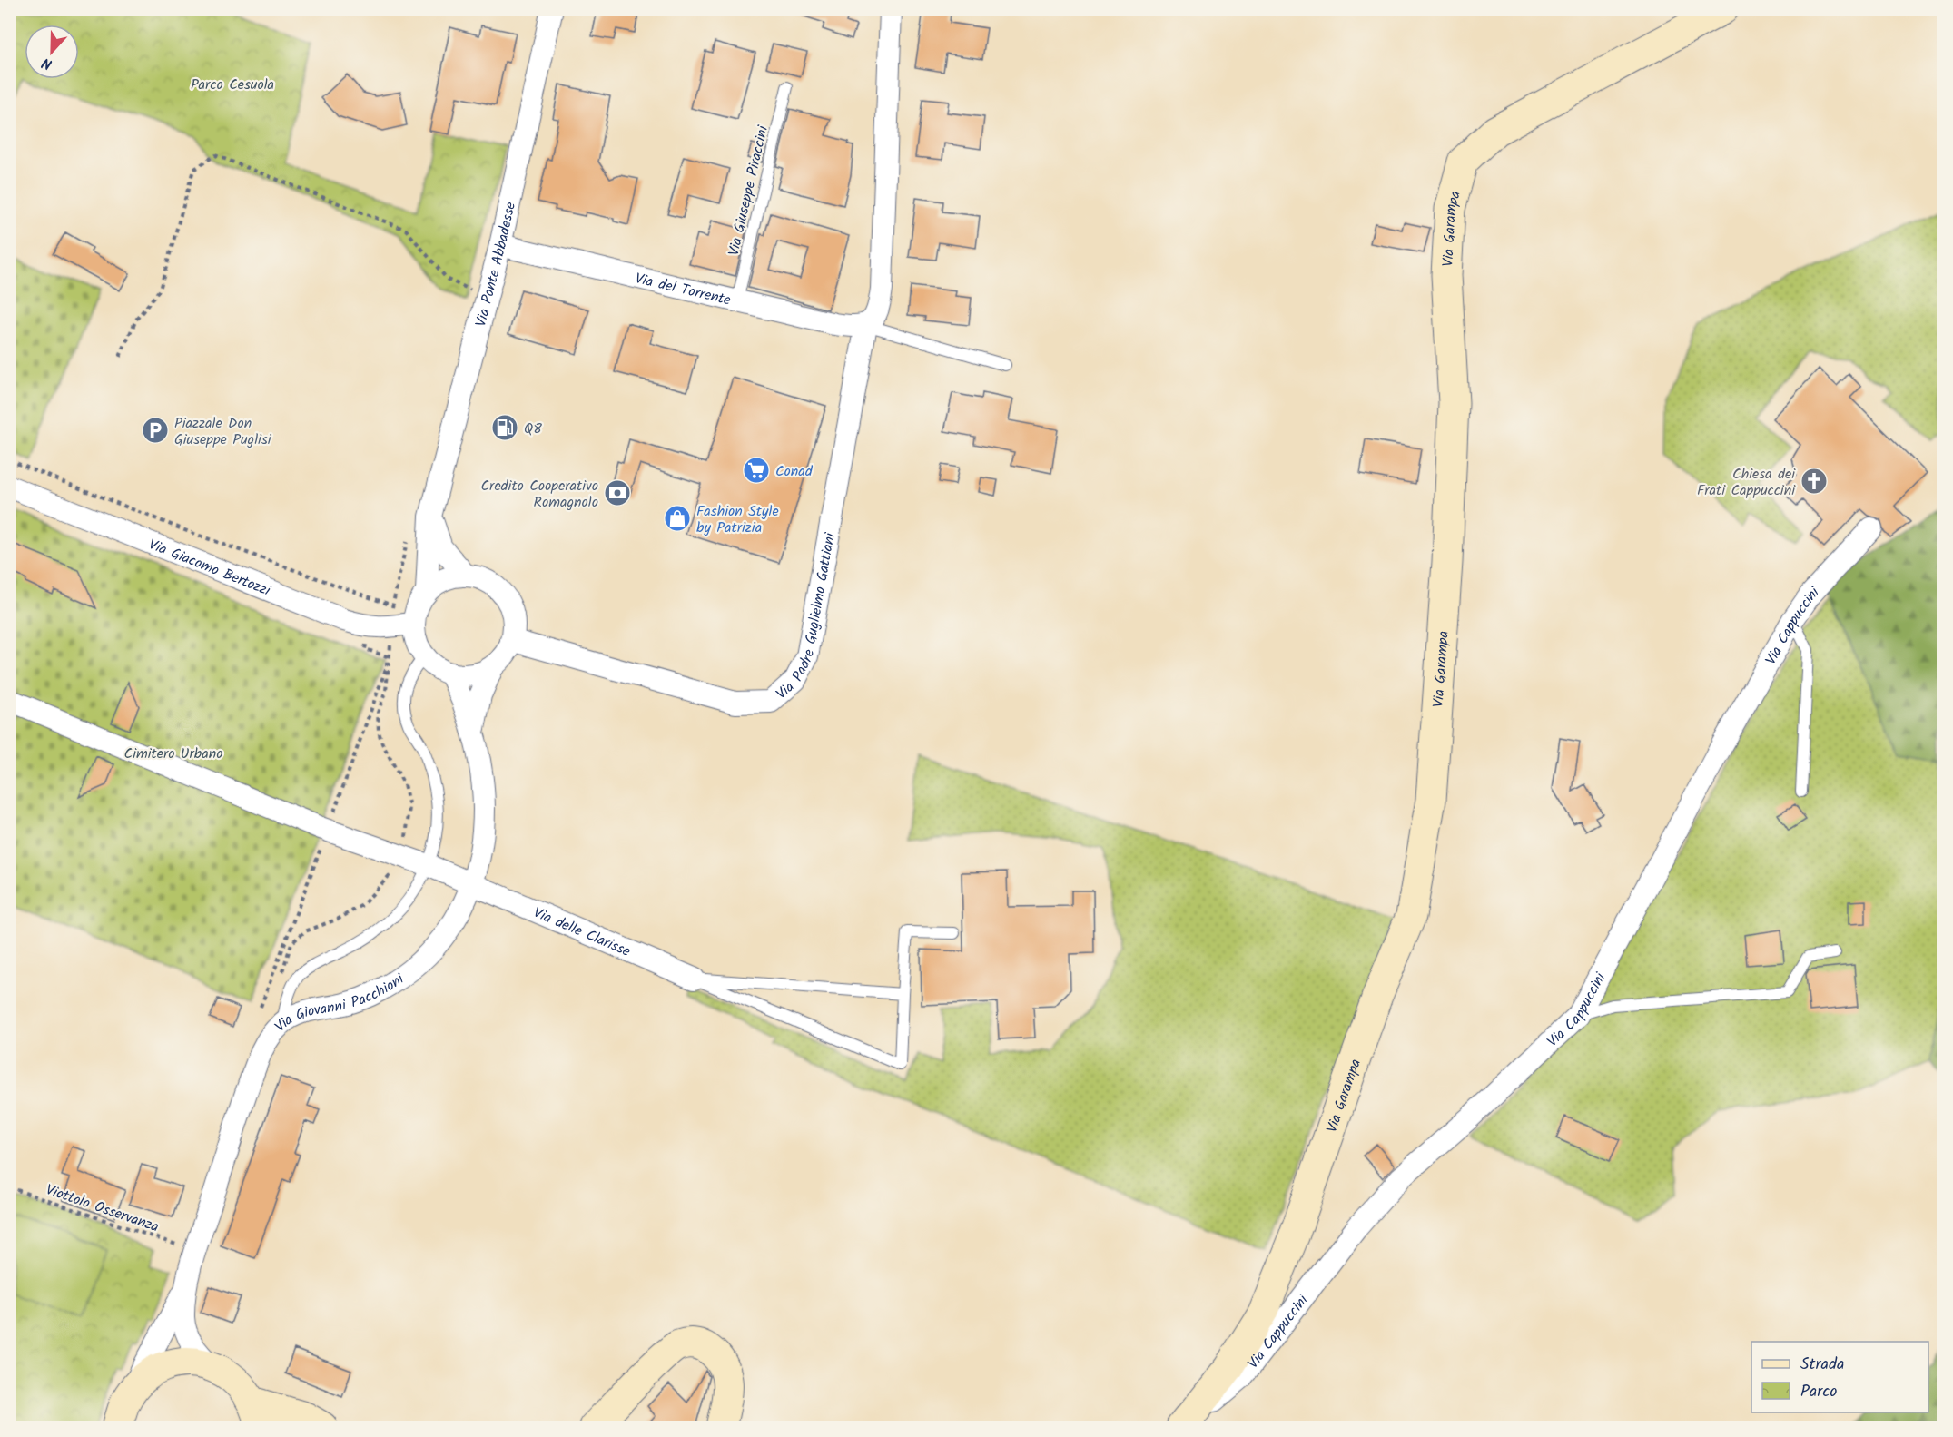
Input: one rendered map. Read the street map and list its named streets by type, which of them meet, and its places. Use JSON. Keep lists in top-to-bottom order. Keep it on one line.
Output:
{"streets":{"street":["Via Garampa","Via Ponte Abbadesse","Via del Torrente","Via Giacomo Bertozzi","Via Padre Guglielmo Gattiani","Via Cappuccini","Via delle Clarisse","Via Giovanni Pacchioni"],"lane":["Via Giuseppe Piraccini"],"path":["Viottolo Osservanza"]},"crossings":[["Via Giuseppe Piraccini","Via del Torrente"],["Via Garampa","Via Cappuccini"],["Via Ponte Abbadesse","Via del Torrente"],["Via Ponte Abbadesse","Via Giacomo Bertozzi"],["Via Ponte Abbadesse","Via Padre Guglielmo Gattiani"],["Via del Torrente","Via Padre Guglielmo Gattiani"],["Via Giacomo Bertozzi","Via Padre Guglielmo Gattiani"],["Via delle Clarisse","Via Giovanni Pacchioni"]],"parks":["Parco Cesuola","Cimitero Urbano"],"places":{"fuel station":["Q8"],"parking":["Piazzale Don Giuseppe Puglisi"],"supermarket":["Conad"],"church":["Chiesa dei Frati Cappuccini"],"bank":["Credito Cooperativo Romagnolo"],"shop":["Fashion Style by Patrizia"]},"legend":["Strada","Parco"],"north":"bottom"}
